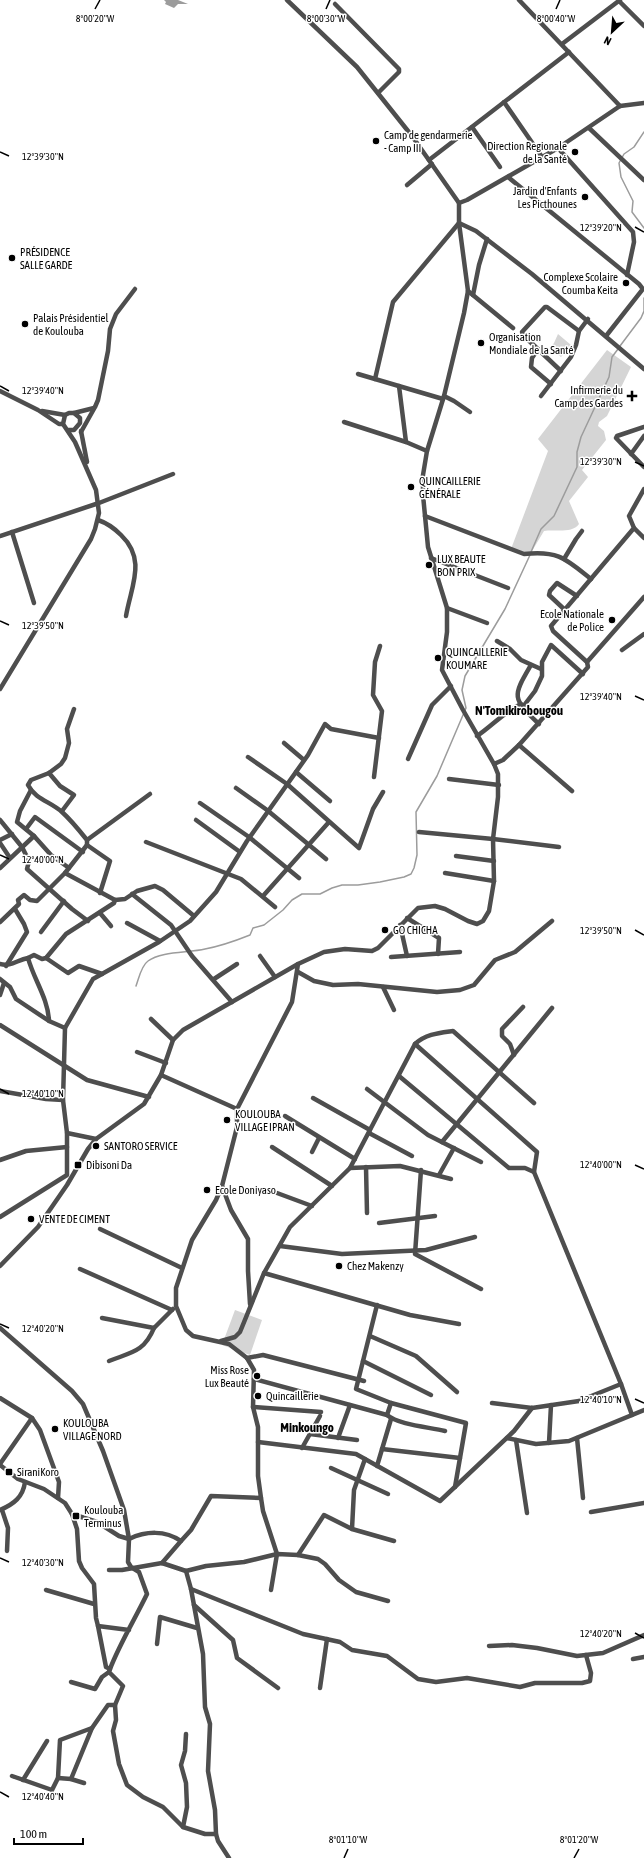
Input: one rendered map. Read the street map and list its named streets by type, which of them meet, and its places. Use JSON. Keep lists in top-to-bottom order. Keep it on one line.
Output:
{"districts":["N'Tomikirobougou","Minkoungo"],"places":{"other":["Camp de gendarmerie - Camp III","Direction Regionale de la Santé","Jardin d'Enfants Les Picthounes","PRÉSIDENCE SALLE GARDE","Complexe Scolaire Coumba Keita","Palais Présidentiel de Koulouba","Organisation Mondiale de la Santé","QUINCAILLERIE GÉNÉRALE","LUX BEAUTE BON PRIX","Ecole Nationale de Police","QUINCAILLERIE KOUMARE","GO CHICHA","KOULOUBA VILLAGE IPRAN","SANTORO SERVICE","Ecole Doniyaso","VENTE DE CIMENT","Chez Makenzy","Miss Rose Lux Beauté","Quincaillerie","KOULOUBA VILLAGE NORD"],"health":["Infirmerie du Camp des Gardes"],"transit":["Dibisoni Da","SiraniKoro","Koulouba Terminus"]},"scale_bar":"100 m","north":"bottom left","coordinates":["8°00'20\"W","8°00'30\"W","8°00'40\"W","12°39'30\"N","12°39'20\"N","12°39'40\"N","12°39'50\"N","12°40'00\"N","12°40'10\"N","12°40'20\"N","12°40'30\"N","12°40'40\"N","8°01'10\"W","8°01'20\"W"]}
